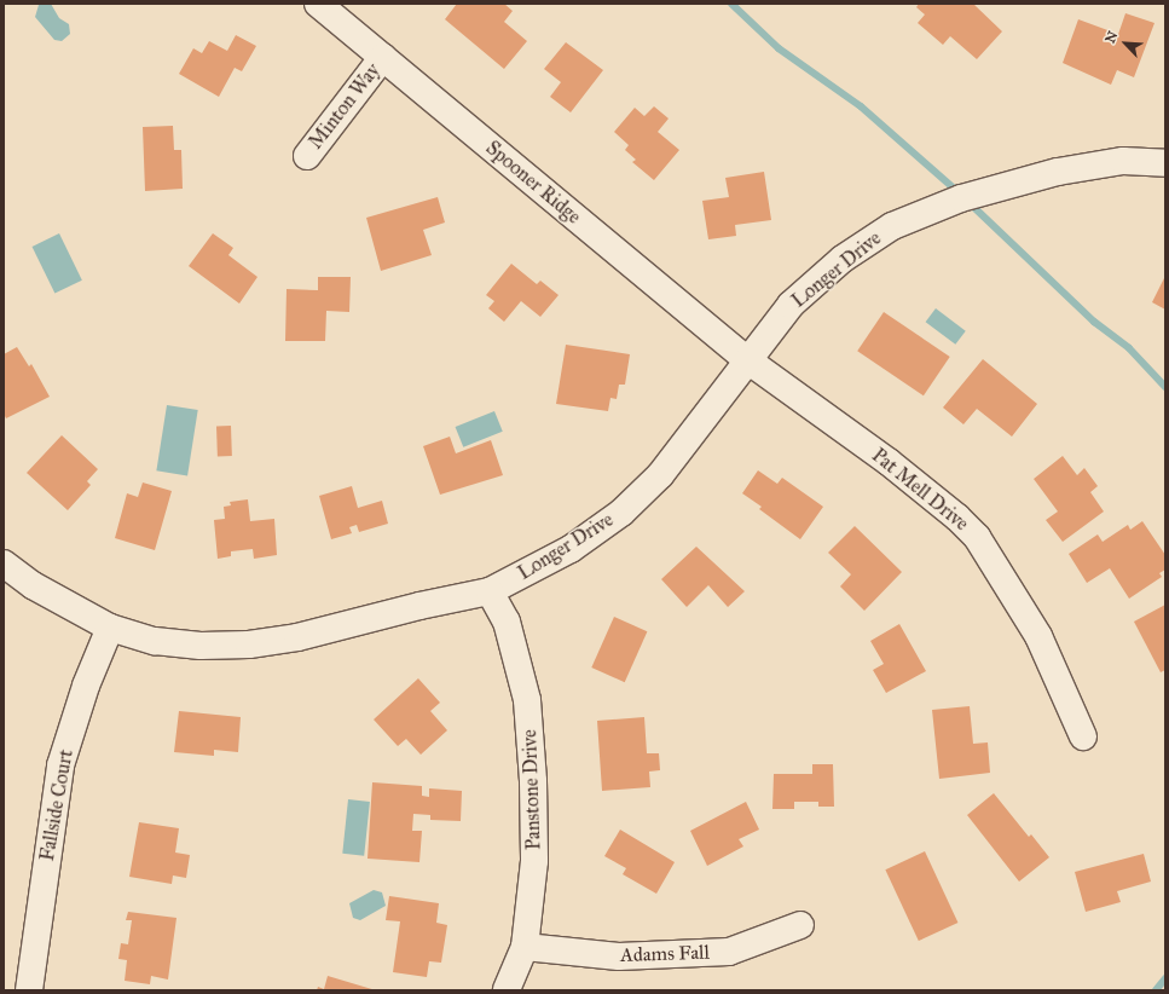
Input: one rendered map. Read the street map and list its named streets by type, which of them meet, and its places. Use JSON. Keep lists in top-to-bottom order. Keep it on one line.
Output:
{"streets":{"street":["Minton Way","Spooner Ridge","Longer Drive","Pat Mell Drive","Panstone Drive","Fallside Court","Adams Fall"]},"crossings":[["Minton Way","Spooner Ridge"],["Spooner Ridge","Longer Drive"],["Spooner Ridge","Pat Mell Drive"],["Longer Drive","Pat Mell Drive"],["Longer Drive","Panstone Drive"],["Longer Drive","Fallside Court"],["Panstone Drive","Adams Fall"]],"north":"top left"}
